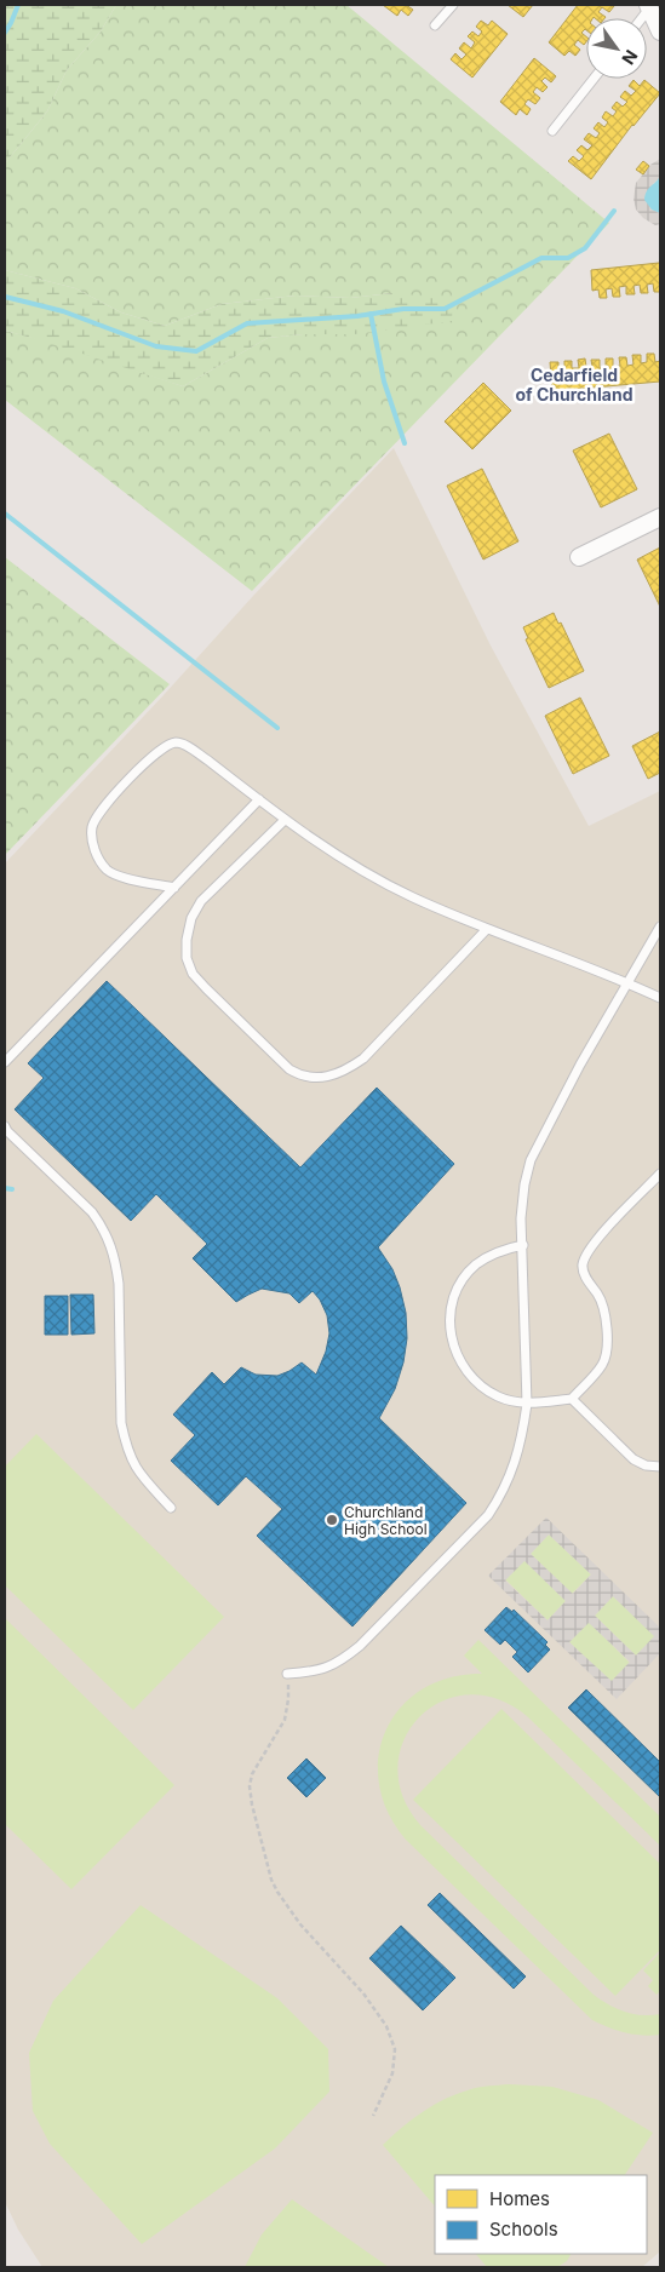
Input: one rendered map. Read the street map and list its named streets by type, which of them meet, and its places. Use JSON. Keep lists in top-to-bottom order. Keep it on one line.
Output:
{"districts":["Cedarfield of Churchland"],"places":["Churchland High School"],"legend":["Homes","Schools"],"north":"bottom right"}
